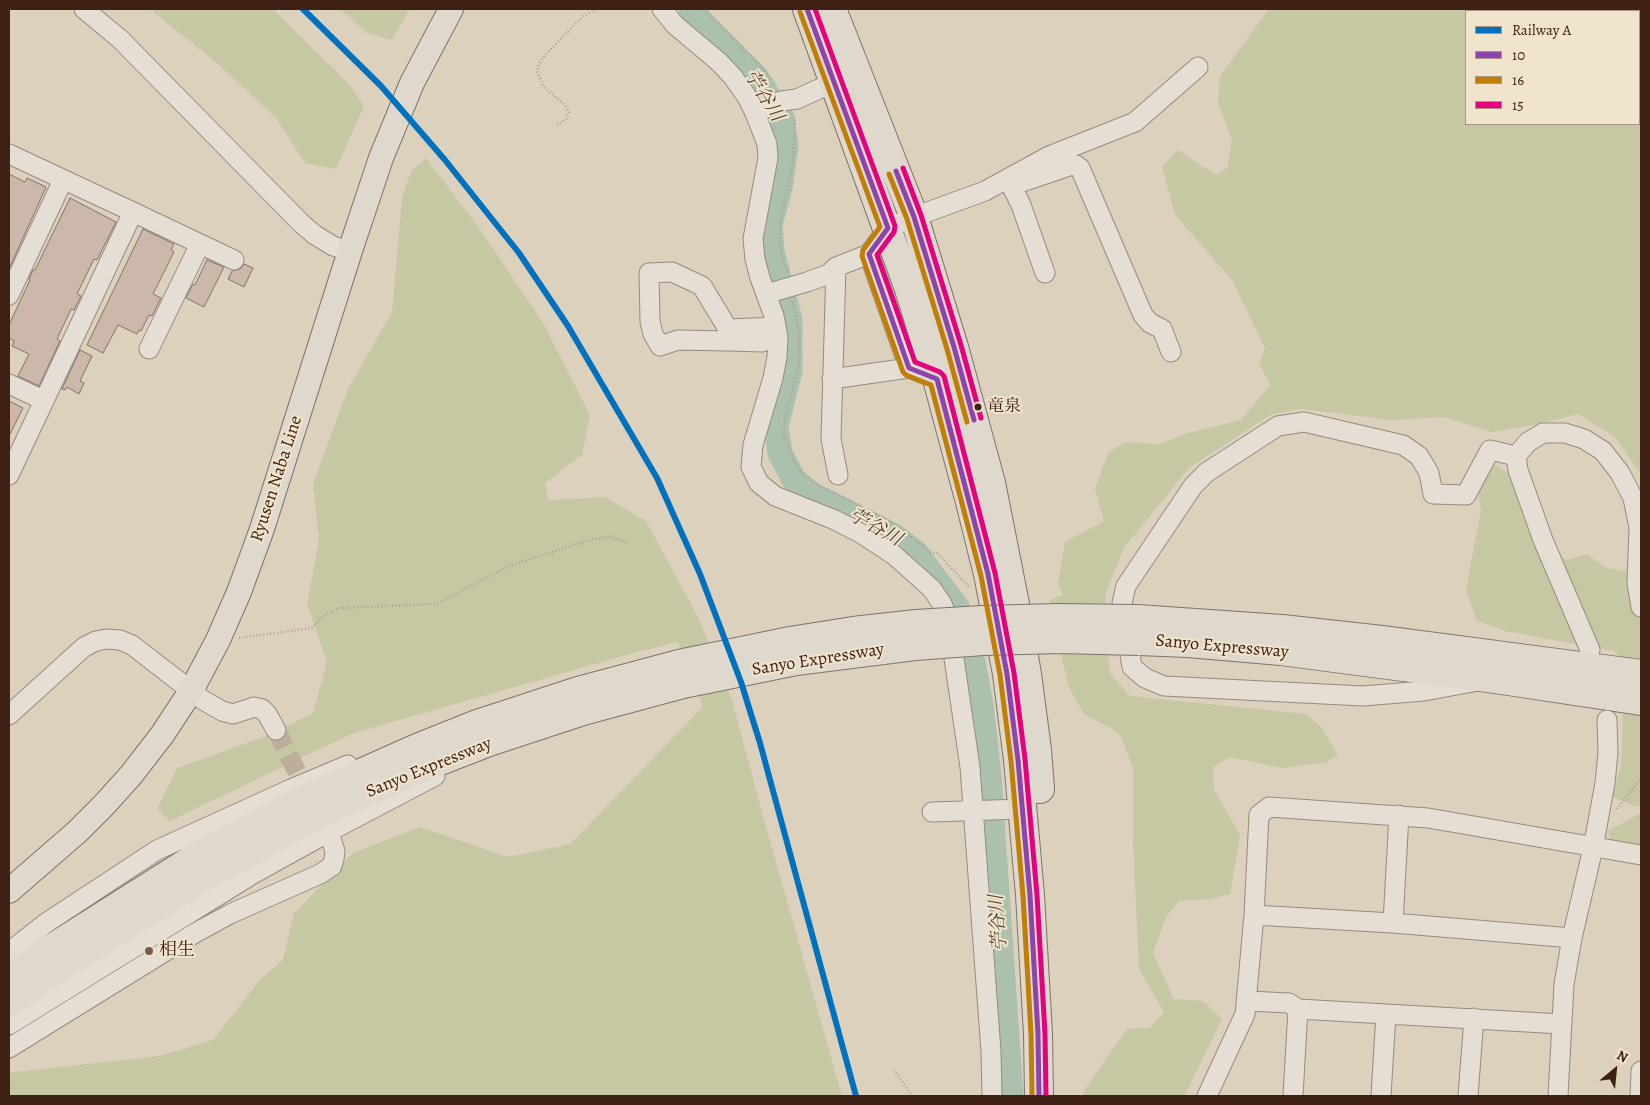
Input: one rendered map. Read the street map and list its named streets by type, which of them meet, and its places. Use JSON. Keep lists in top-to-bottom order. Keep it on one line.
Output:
{"streets":{"highway":["Sanyo Expressway"],"main road":["Ryusen Naba Line"]},"water":["苧谷川"],"places":["竜泉","相生"],"lines":["rail line A","transit line 10","transit line 15","transit line 16"],"legend":["Railway A","10","16","15"],"north":"top right"}
